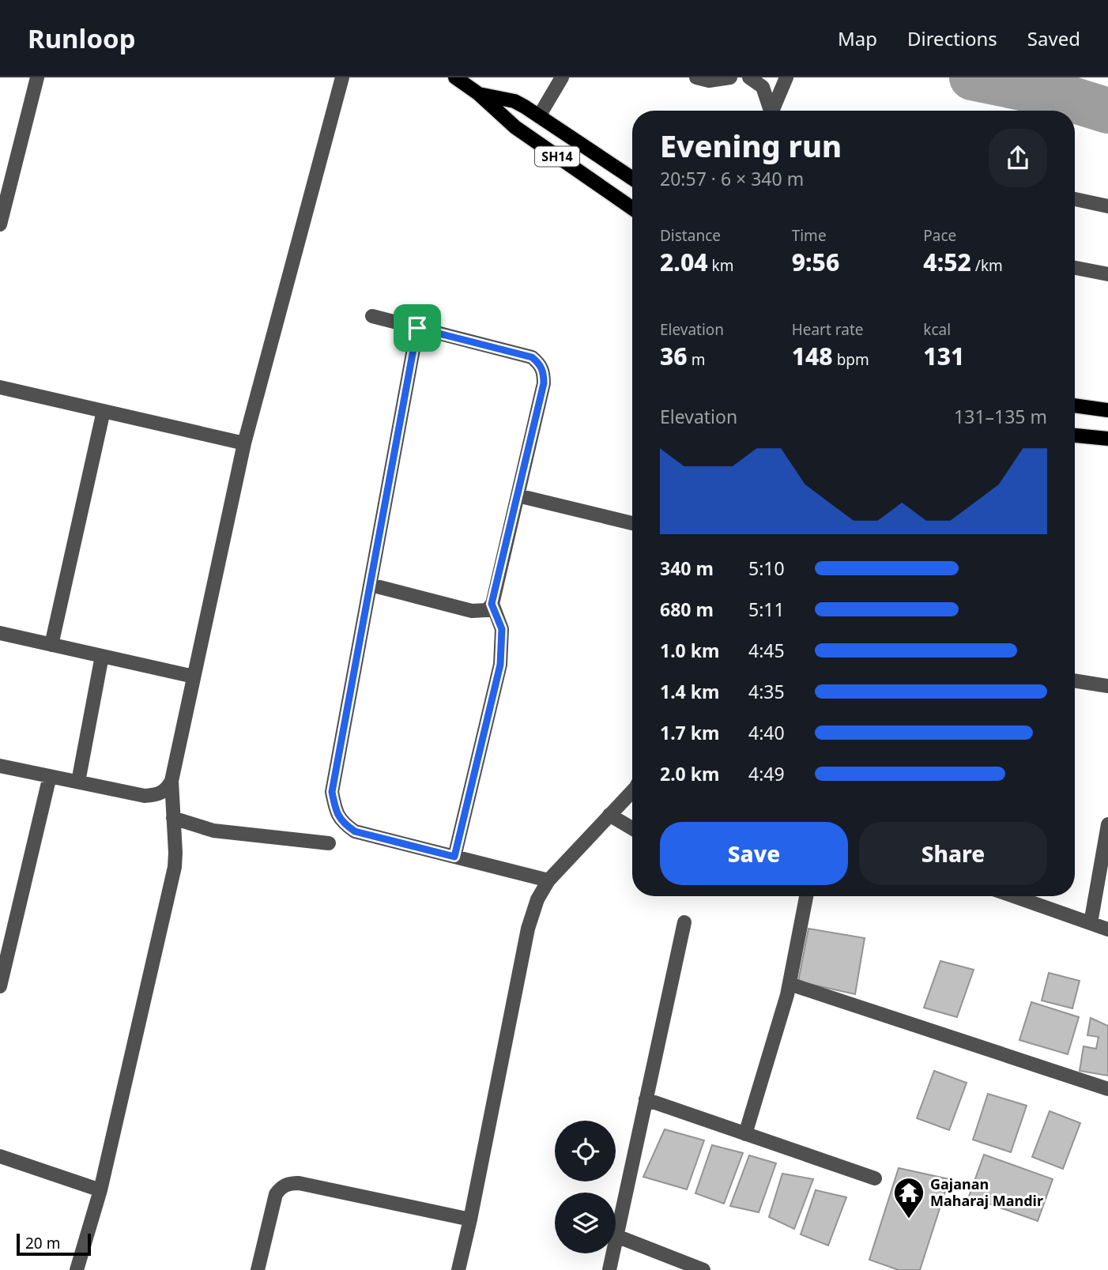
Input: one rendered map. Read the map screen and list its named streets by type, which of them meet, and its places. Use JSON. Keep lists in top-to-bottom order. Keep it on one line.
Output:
{"streets":{"main road":["SH14"]},"places":{"temple":["Gajanan Maharaj Mandir"]},"scale_bar":"20 m","page":{"header":"Runloop","nav":["Map","Directions","Saved"],"heading":["Evening run","20:57 · 6 × 340 m"],"stats":[["Distance","2.04 km"],["Time","9:56"],["Pace","4:52 /km"],["Elevation","36 m"],["Heart rate","148 bpm"],["kcal","131"]],"chart":["Elevation","131–135 m"],"list":[{"name":"340 m","note":"5:10"},{"name":"680 m","note":"5:11"},{"name":"1.0 km","note":"4:45"},{"name":"1.4 km","note":"4:35"},{"name":"1.7 km","note":"4:40"},{"name":"2.0 km","note":"4:49"}],"buttons":["Save","Share"],"scale":"20 m"}}
